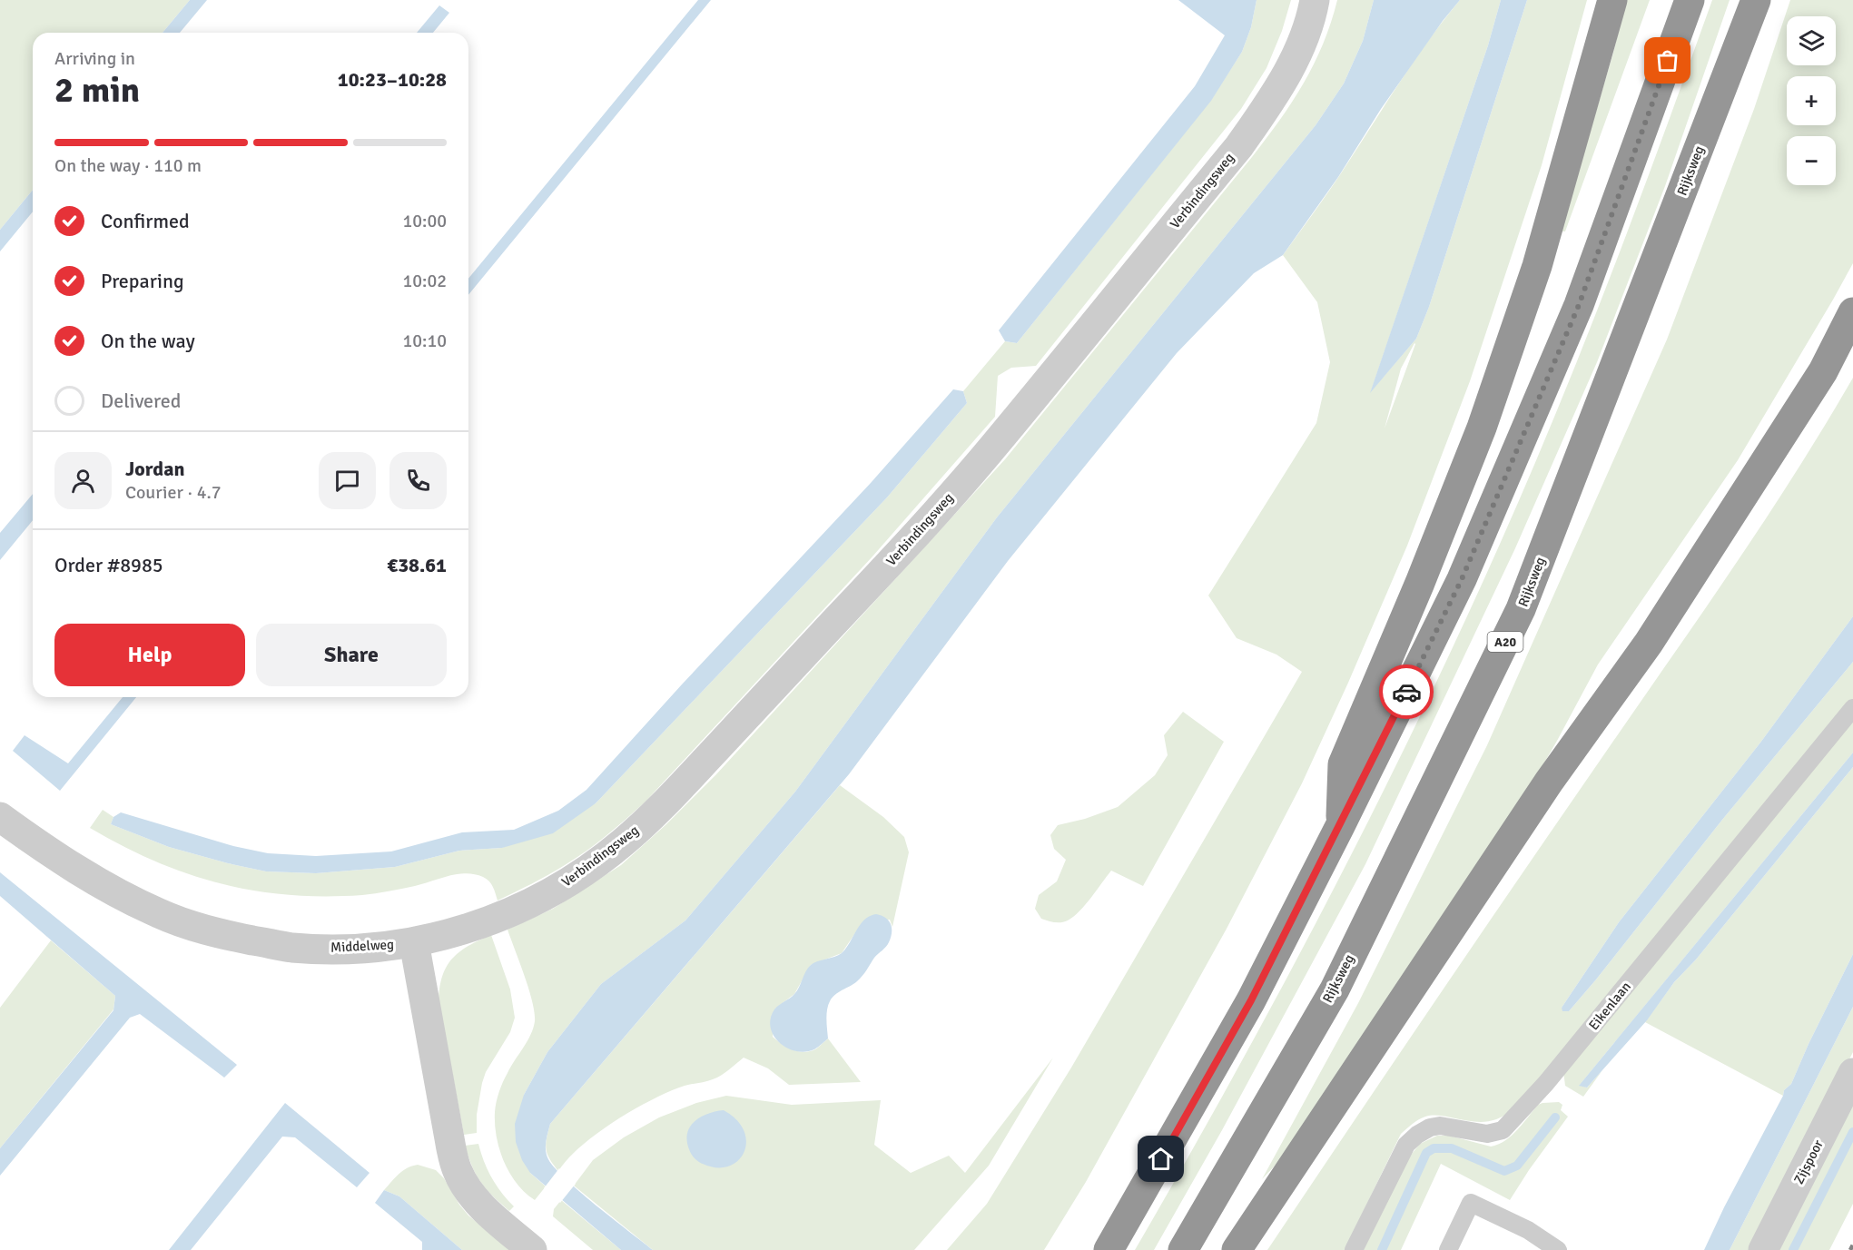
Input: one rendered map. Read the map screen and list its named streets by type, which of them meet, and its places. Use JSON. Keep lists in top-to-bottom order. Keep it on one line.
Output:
{"streets":{"highway":["Rijksweg","A20"],"street":["Verbindingsweg","Middelweg","Zijspoor"],"lane":["Eikenlaan"]},"crossings":[["Verbindingsweg","Middelweg"]],"page":{"map_buttons":["+","−"],"heading":["2 min","Arriving in","10:23–10:28"],"panel":["Jordan","Courier · 4.7","Order #8985","€38.61"],"bar":"On the way · 110 m","list":[["Confirmed","10:00"],["Preparing","10:02"],["On the way","10:10"],"Delivered"],"buttons":["Help","Share"]}}
